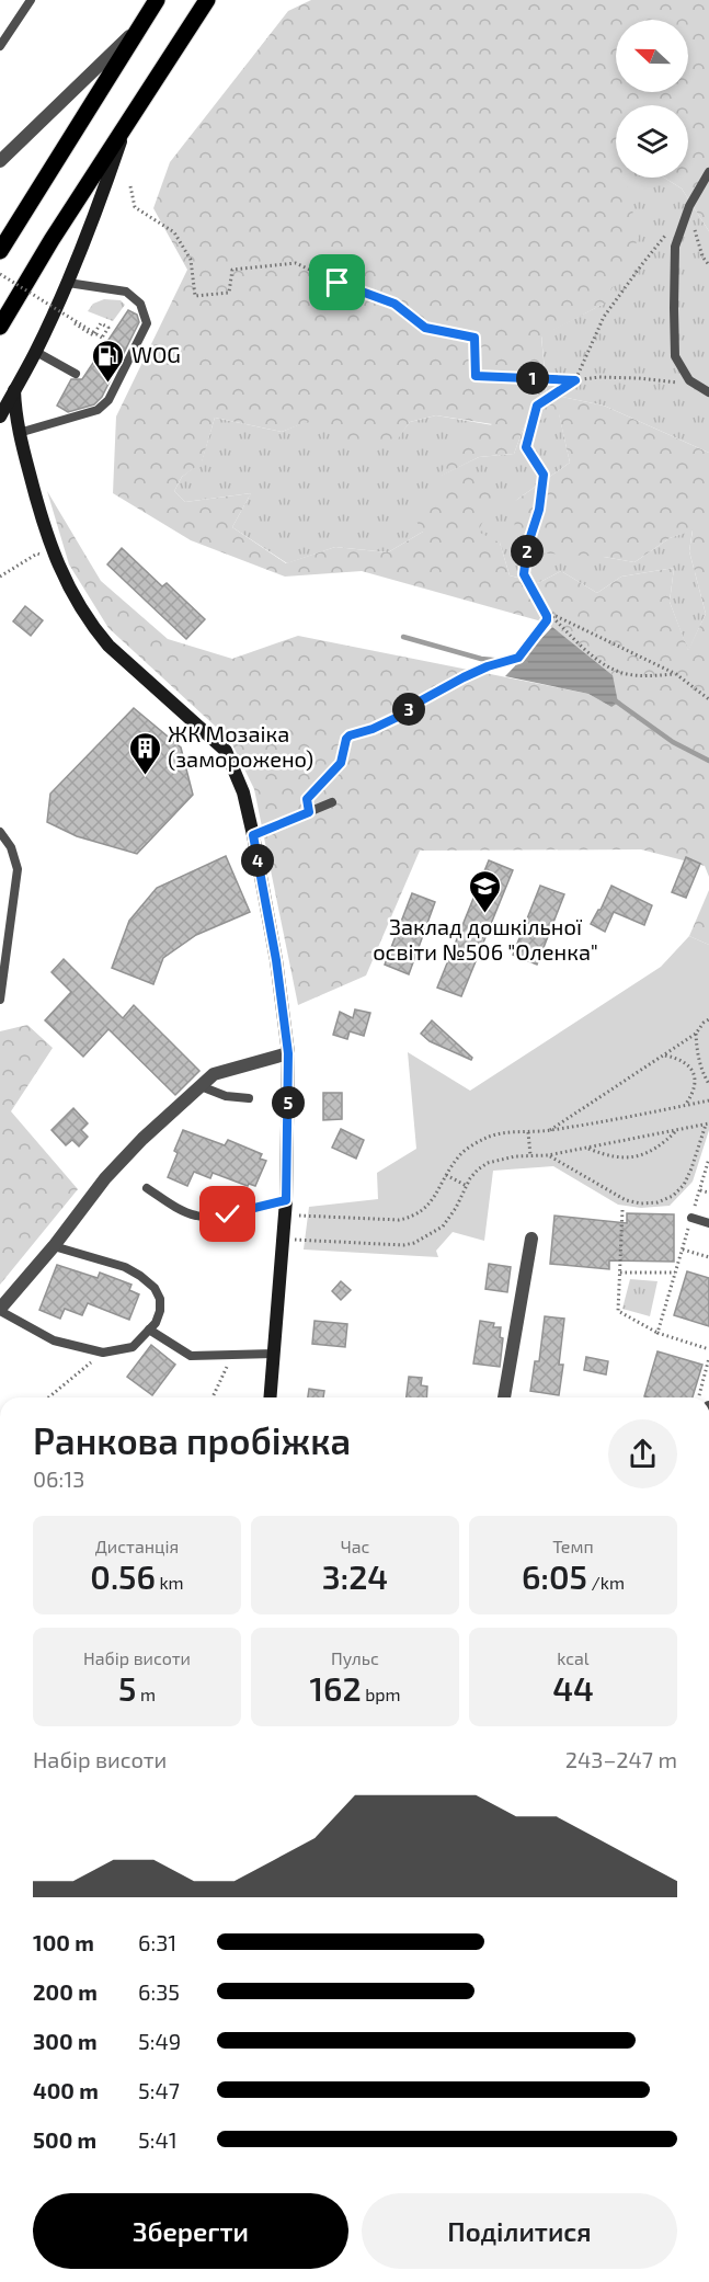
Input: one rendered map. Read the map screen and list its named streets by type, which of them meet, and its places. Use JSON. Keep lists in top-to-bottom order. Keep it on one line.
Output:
{"places":{"fuel station":["WOG"],"building":["ЖК Мозаіка (заморожено)"],"school or university":["Заклад дошкільної освіти №506 \"Оленка\""]},"north":"left","page":{"pins":["1","2","3","4","5"],"heading":["Ранкова пробіжка","06:13"],"stats":[["Дистанція","0.56 km"],["Час","3:24"],["Темп","6:05 /km"],["Набір висоти","5 m"],["Пульс","162 bpm"],["kcal","44"]],"chart":["Набір висоти","243–247 m"],"list":[{"name":"100 m","note":"6:31"},{"name":"200 m","note":"6:35"},{"name":"300 m","note":"5:49"},{"name":"400 m","note":"5:47"},{"name":"500 m","note":"5:41"}],"buttons":["Зберегти","Поділитися"]}}
